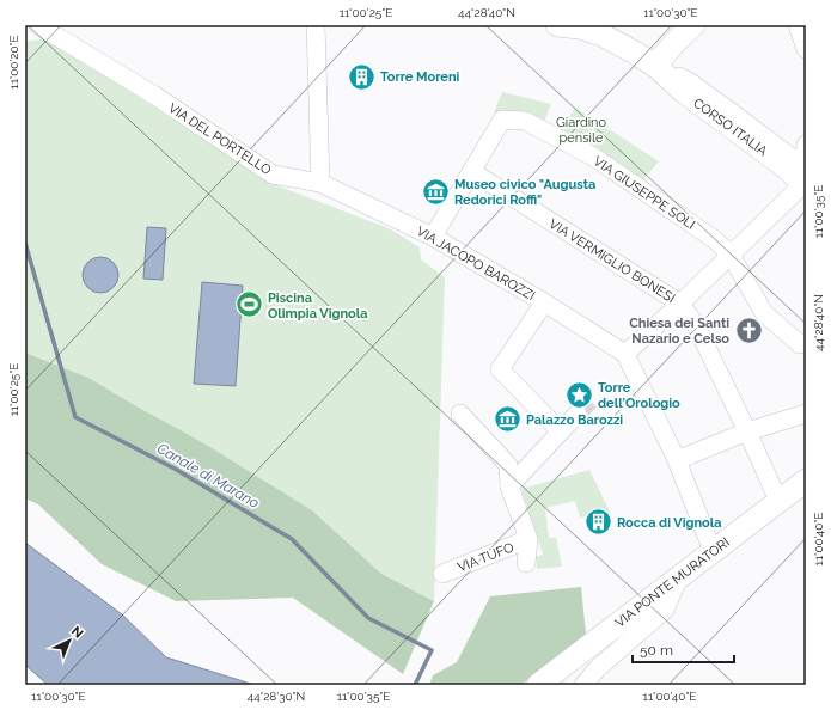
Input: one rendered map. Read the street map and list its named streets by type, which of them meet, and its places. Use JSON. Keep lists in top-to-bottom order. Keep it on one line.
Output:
{"streets":{"main road":["CORSO ITALIA","VIA PONTE MURATORI"],"street":["VIA DEL PORTELLO","VIA GIUSEPPE SOLI","VIA VERMIGLIO BONESI","VIA JACOPO BAROZZI","VIA TUFO"]},"crossings":[["VIA DEL PORTELLO","VIA JACOPO BAROZZI"],["VIA GIUSEPPE SOLI","VIA VERMIGLIO BONESI"]],"water":["Canale di Marano"],"parks":["Giardino pensile"],"places":{"building":["Torre Moreni","Rocca di Vignola"],"museum":["Museo civico \"Augusta Redorici Roffi\"","Palazzo Barozzi"],"sports":["Piscina Olimpia Vignola"],"church":["Chiesa dei Santi Nazario e Celso"],"place":["Torre dell'Orologio"]},"scale_bar":"50 m","north":"top right","coordinates":["11°00'25\"E","44°28'40\"N","11°00'30\"E","11°00'20\"E","11°00'35\"E","11°00'40\"E","44°28'30\"N"]}
